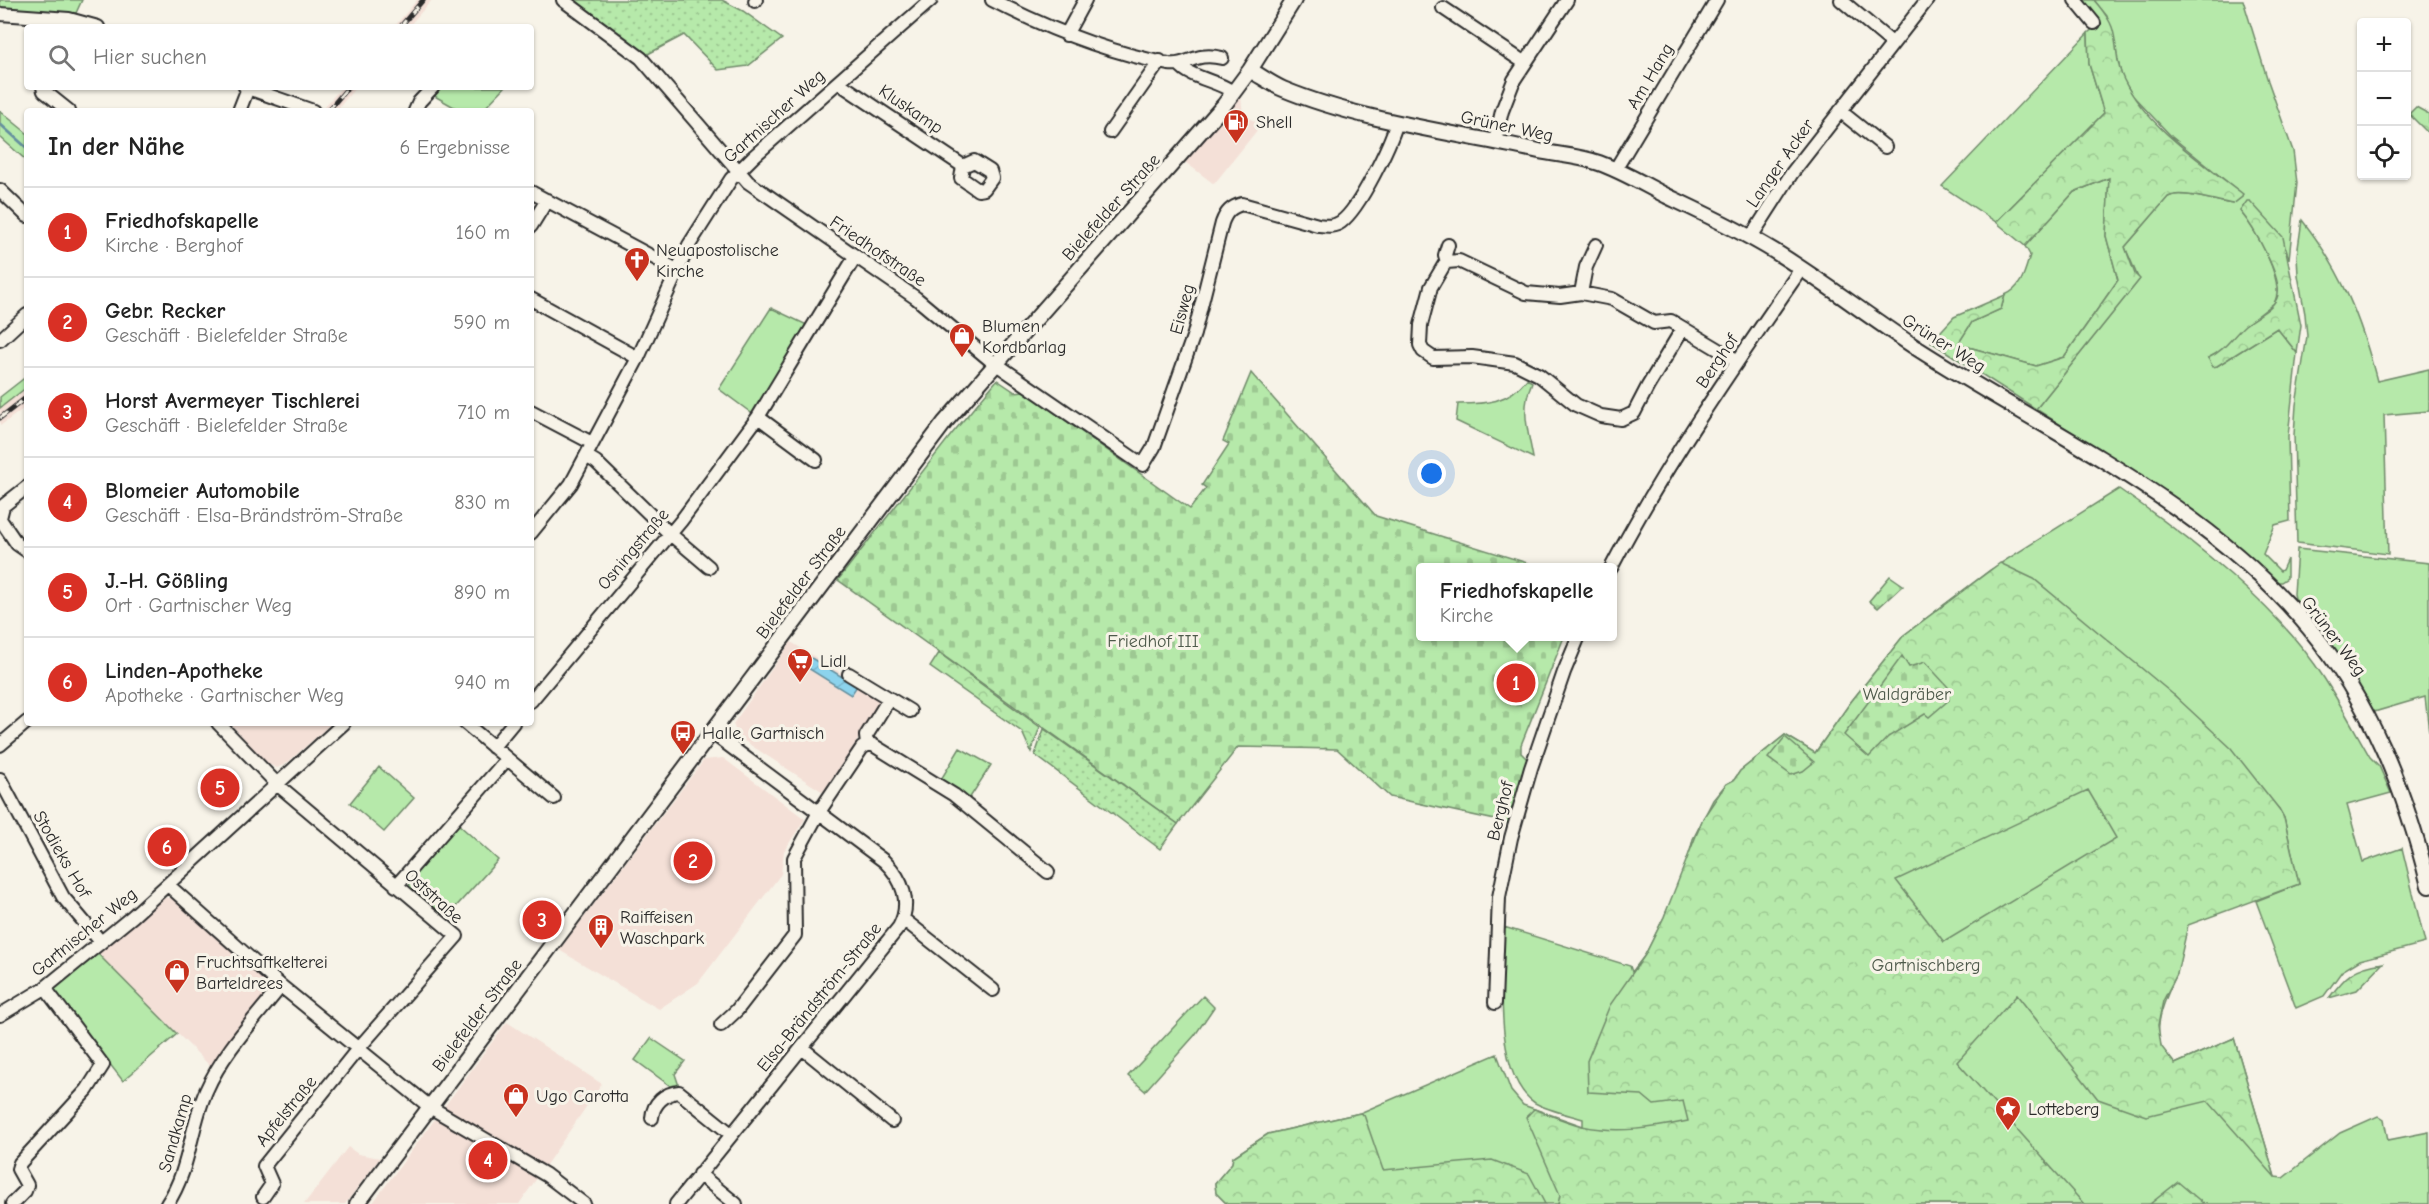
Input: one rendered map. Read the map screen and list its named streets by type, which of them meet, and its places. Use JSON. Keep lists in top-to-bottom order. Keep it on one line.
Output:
{"streets":{"street":["Am Hang","Kluskamp","Gartnischer Weg","Grüner Weg","Langer Acker","Bielefelder Straße","Friedhofstraße","Eisweg","Berghof","Osningstraße","Stodieks Hof","Oststraße","Elsa-Brändström-Straße","Apfelstraße","Sandkamp"]},"crossings":[["Am Hang","Grüner Weg"],["Kluskamp","Gartnischer Weg"],["Gartnischer Weg","Friedhofstraße"],["Gartnischer Weg","Stodieks Hof"],["Gartnischer Weg","Oststraße"],["Grüner Weg","Langer Acker"],["Grüner Weg","Bielefelder Straße"],["Grüner Weg","Eisweg"],["Grüner Weg","Berghof"],["Bielefelder Straße","Friedhofstraße"],["Bielefelder Straße","Eisweg"],["Bielefelder Straße","Elsa-Brändström-Straße"],["Friedhofstraße","Eisweg"],["Friedhofstraße","Osningstraße"],["Oststraße","Apfelstraße"]],"parks":["Friedhof III","Waldgräber","Gartnischberg"],"places":{"fuel station":["Shell"],"church":["Neuapostolische Kirche"],"shop":["Blumen Kordbarlag","Fruchtsaftkelterei Barteldrees","Ugo Carotta"],"supermarket":["Lidl"],"bus stop":["Halle, Gartnisch"],"building":["Raiffeisen Waschpark"],"place":["Lotteberg"]},"page":{"map_buttons":["+","−"],"search":"Hier suchen","heading":["In der Nähe","6 Ergebnisse"],"list":[{"mark":"1","name":"Friedhofskapelle","note":"Kirche · Berghof","value":"160 m"},{"mark":"2","name":"Gebr. Recker","note":"Geschäft · Bielefelder Straße","value":"590 m"},{"mark":"3","name":"Horst Avermeyer Tischlerei","note":"Geschäft · Bielefelder Straße","value":"710 m"},{"mark":"4","name":"Blomeier Automobile","note":"Geschäft · Elsa-Brändström-Straße","value":"830 m"},{"mark":"5","name":"J.-H. Gößling","note":"Ort · Gartnischer Weg","value":"890 m"},{"mark":"6","name":"Linden-Apotheke","note":"Apotheke · Gartnischer Weg","value":"940 m"}],"popup":["Friedhofskapelle","Kirche"],"pins":["1","5","6","2","3","4"]}}
